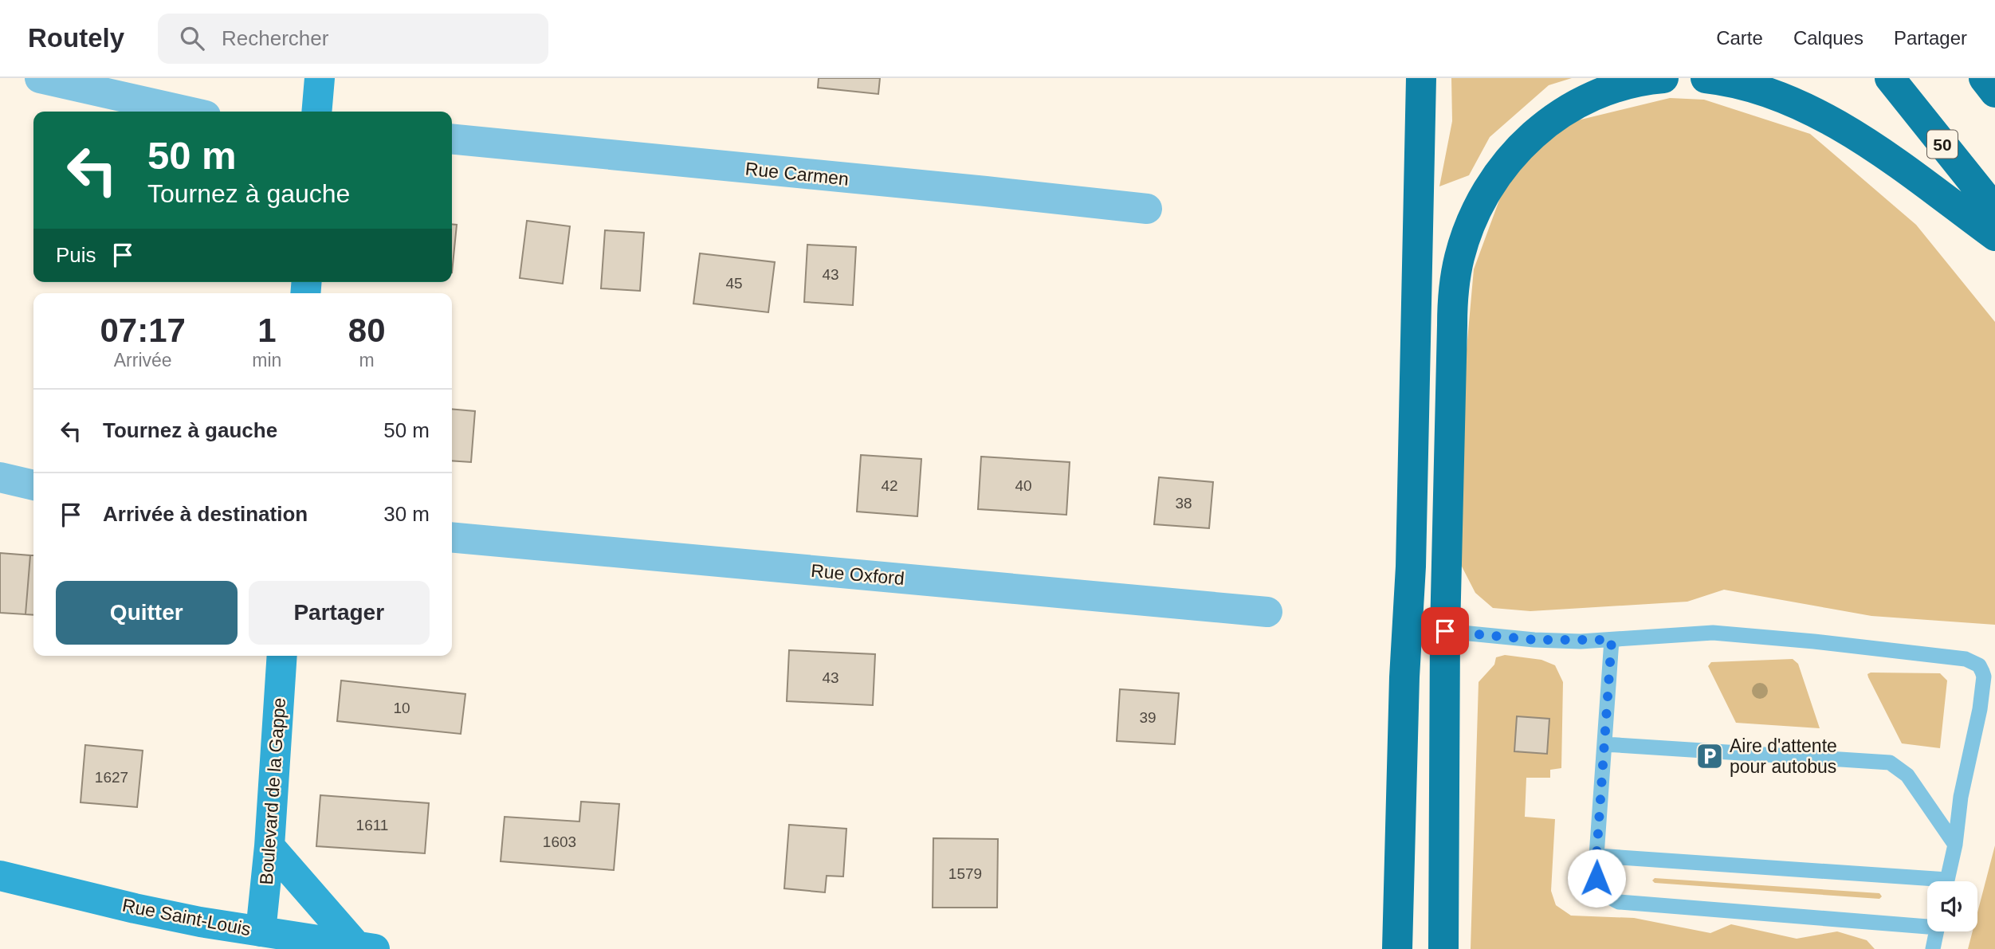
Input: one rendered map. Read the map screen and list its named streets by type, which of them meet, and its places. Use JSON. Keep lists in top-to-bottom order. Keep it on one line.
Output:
{"streets":{"highway":["50"],"main road":["Boulevard de la Gappe","Rue Saint-Louis"],"street":["Rue Carmen","Rue Oxford"]},"crossings":[["Boulevard de la Gappe","Rue Saint-Louis"]],"places":{"parking":["Aire d'attente pour autobus"]},"house_numbers":["43","45","42","40","38","43","10","39","1627","1611","1603","1579"],"page":{"header":"Routely","search":"Rechercher","nav":["Carte","Calques","Partager"],"turn":["50 m","Tournez à gauche"],"then":"Puis","eta":["07:17","Arrivée","1","min","80","m"],"list":[{"name":"Tournez à gauche","value":"50 m"},{"name":"Arrivée à destination","value":"30 m"}],"buttons":["Quitter","Partager"]}}
